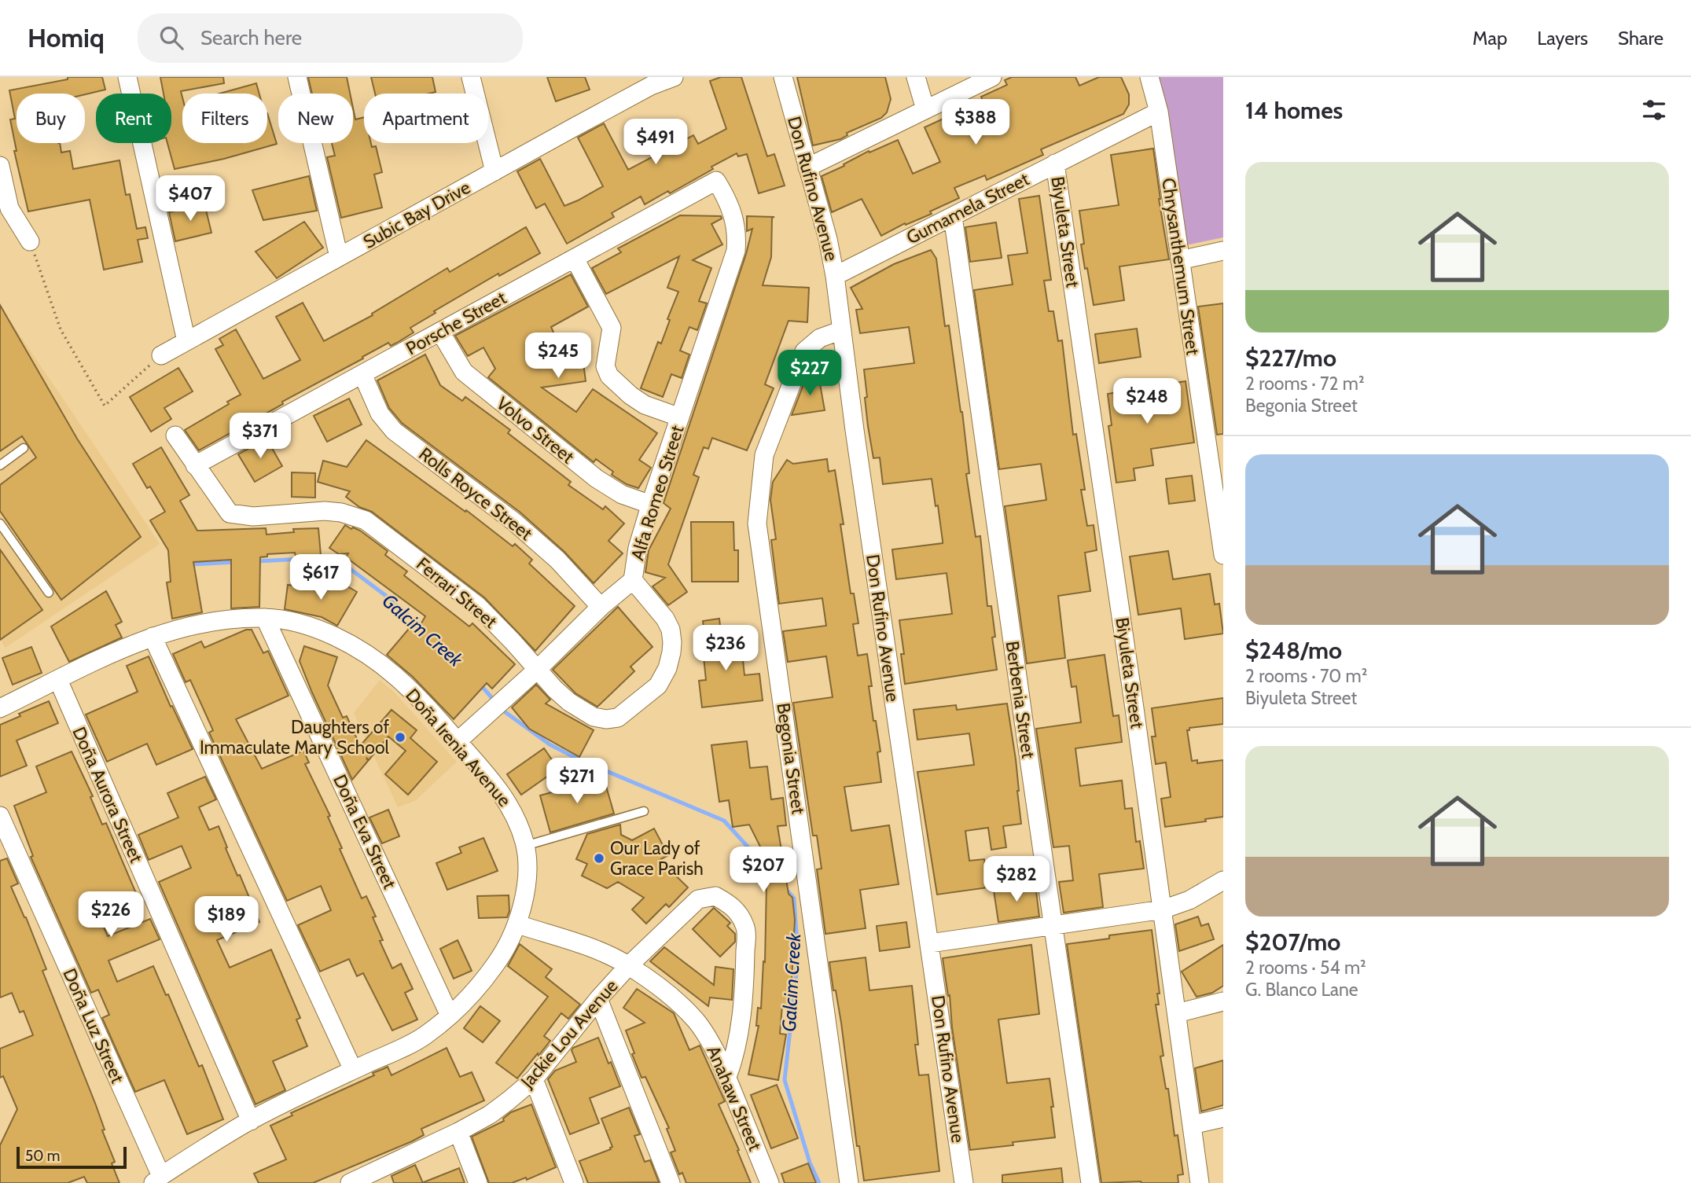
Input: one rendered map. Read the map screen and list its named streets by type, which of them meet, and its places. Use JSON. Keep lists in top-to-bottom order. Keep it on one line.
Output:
{"streets":{"street":["Don Rufino Avenue","Gumamela Street","Subic Bay Drive","Biyuleta Street","Chrysanthemum Street","Porsche Street","Volvo Street","Alfa Romeo Street","Rolls Royce Street","Ferrari Street","Berbenia Street","Doña Irenia Avenue","Begonia Street","Doña Aurora Street","Doña Eva Street","Doña Luz Street","Jackie Lou Avenue","Anahaw Street"]},"crossings":[["Don Rufino Avenue","Gumamela Street"],["Don Rufino Avenue","Begonia Street"],["Gumamela Street","Biyuleta Street"],["Gumamela Street","Chrysanthemum Street"],["Gumamela Street","Berbenia Street"],["Porsche Street","Volvo Street"],["Porsche Street","Alfa Romeo Street"],["Porsche Street","Rolls Royce Street"],["Porsche Street","Ferrari Street"],["Volvo Street","Alfa Romeo Street"],["Alfa Romeo Street","Rolls Royce Street"],["Alfa Romeo Street","Ferrari Street"],["Alfa Romeo Street","Doña Irenia Avenue"],["Doña Irenia Avenue","Doña Aurora Street"],["Doña Irenia Avenue","Doña Eva Street"],["Doña Irenia Avenue","Doña Luz Street"],["Doña Irenia Avenue","Anahaw Street"],["Jackie Lou Avenue","Anahaw Street"]],"water":["Galcim Creek"],"places":["Daughters of Immaculate Mary School","Our Lady of Grace Parish"],"scale_bar":"50 m","page":{"header":"Homiq","search":"Search here","nav":["Map","Layers","Share"],"heading":"14 homes","chip":["Buy","Rent","Filters","New","Apartment"],"price":["$388","$491","$407","$245","$227","$248","$371","$617","$236","$271","$207","$282","$226","$189"],"list":[{"name":"$227/mo","note":"2 rooms · 72 m² · Begonia Street"},{"name":"$248/mo","note":"2 rooms · 70 m² · Biyuleta Street"},{"name":"$207/mo","note":"2 rooms · 54 m² · G. Blanco Lane"}],"scale":"50 m"}}
